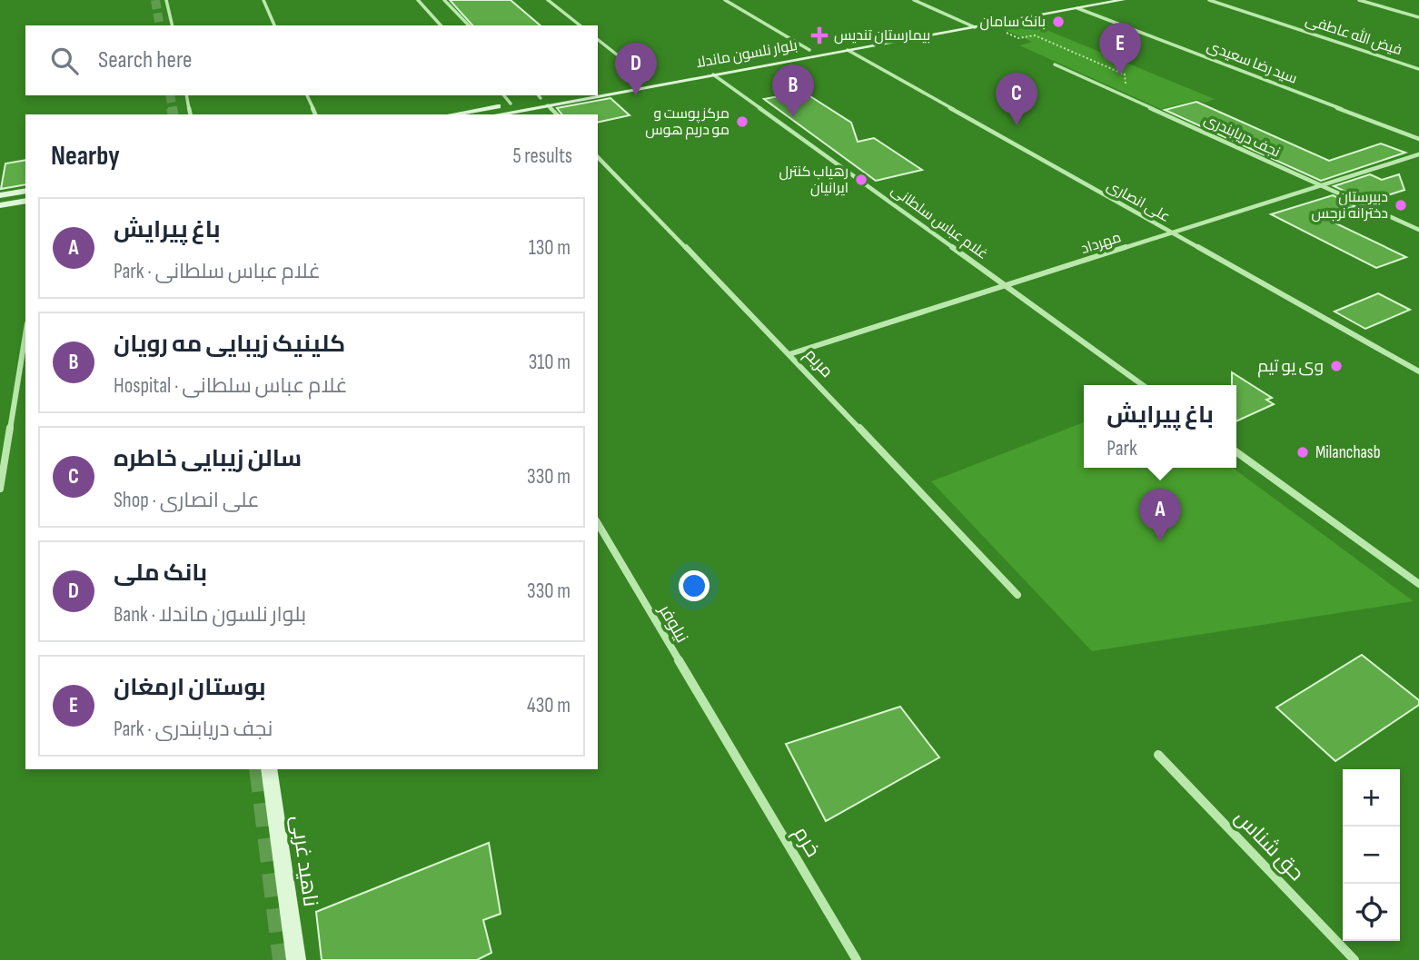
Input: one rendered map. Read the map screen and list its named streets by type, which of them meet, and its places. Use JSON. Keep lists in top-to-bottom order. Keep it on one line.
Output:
{"streets":{"main road":["بلوار نلسون ماندلا","ناهید غربی"],"street":["فیض الله عاطفی","سید رضا سعیدی","نجف دریابندری","علی انصاری","غلام عباس سلطانی","مهرداد","مریم","نیلوفر","خرم","حق شناس"]},"crossings":[["بلوار نلسون ماندلا","سید رضا سعیدی"],["بلوار نلسون ماندلا","علی انصاری"],["بلوار نلسون ماندلا","غلام عباس سلطانی"],["نجف دریابندری","مهرداد"],["علی انصاری","مهرداد"],["غلام عباس سلطانی","مهرداد"],["مهرداد","مریم"],["نیلوفر","خرم"]],"places":{"other":["بانک سامان","مرکز پوست و مو دریم هوس","رهیاب کنترل ایرانیان","دبیرستان دخترانه نرجس","وی یو تیم","Milanchasb"],"health":["بیمارستان تندیس"]},"page":{"pins":["E","D","B","C","A"],"search":"Search here","heading":["Nearby","5 results"],"list":[{"mark":"A","name":"باغ پیرایش","note":"Park · غلام عباس سلطانی","value":"130 m"},{"mark":"B","name":"کلینیک زیبایی مه رویان","note":"Hospital · غلام عباس سلطانی","value":"310 m"},{"mark":"C","name":"سالن زیبایی خاطره","note":"Shop · علی انصاری","value":"330 m"},{"mark":"D","name":"بانک ملی","note":"Bank · بلوار نلسون ماندلا","value":"330 m"},{"mark":"E","name":"بوستان ارمغان","note":"Park · نجف دریابندری","value":"430 m"}],"popup":["باغ پیرایش","Park"],"map_buttons":["+","−"]}}
